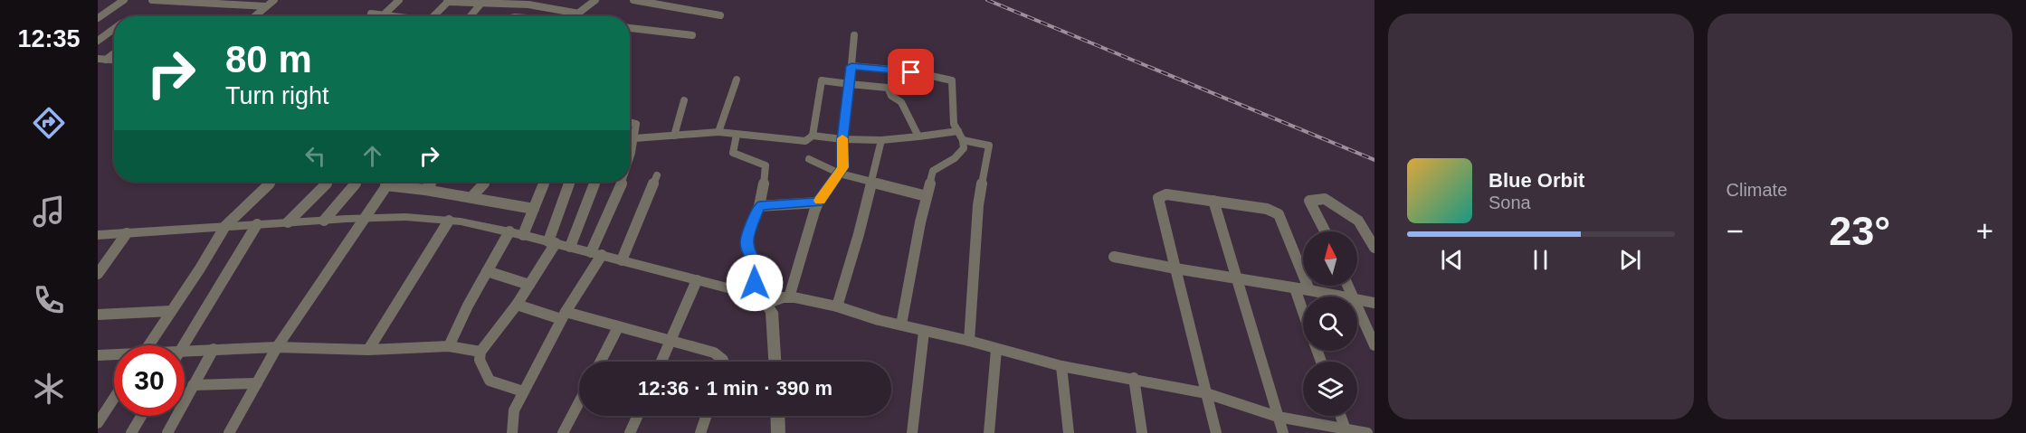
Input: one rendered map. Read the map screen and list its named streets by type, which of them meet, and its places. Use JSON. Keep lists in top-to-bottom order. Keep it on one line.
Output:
{"north":"top","page":{"tabs":"12:35","tile":"Climate","turn":["80 m","Turn right"],"song":["Blue Orbit","Sona"],"heat":["−","23°","+"],"limit":"30","trip":"12:36 · 1 min · 390 m"}}
